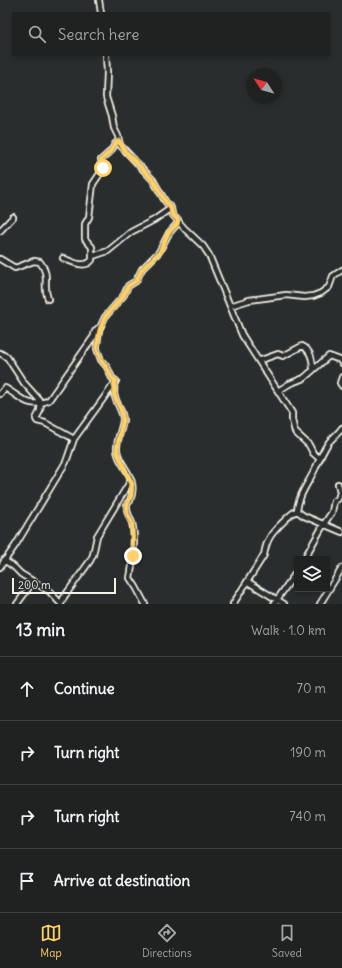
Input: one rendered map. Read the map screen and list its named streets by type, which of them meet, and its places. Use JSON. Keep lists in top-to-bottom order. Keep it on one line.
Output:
{"scale_bar":"200 m","north":"top left","page":{"search":"Search here","scale":"200 m","heading":["13 min","Walk · 1.0 km"],"list":[["Continue","70 m"],["Turn right","190 m"],["Turn right","740 m"],"Arrive at destination"],"nav":["Map","Directions","Saved"]}}
